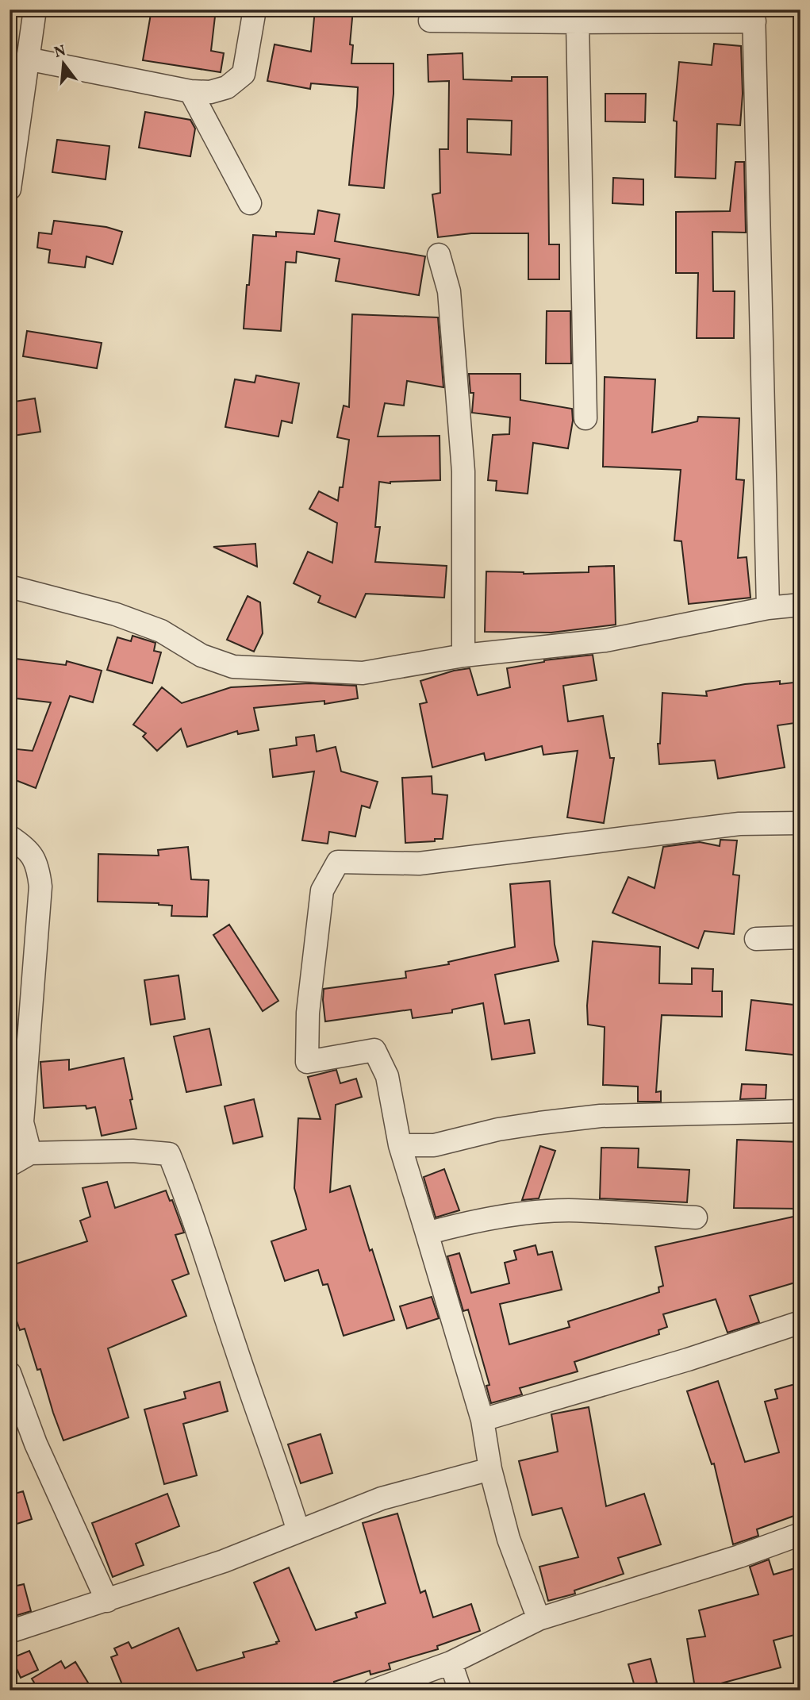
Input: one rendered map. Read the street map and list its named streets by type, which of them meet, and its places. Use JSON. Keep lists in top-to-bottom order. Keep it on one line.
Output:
{"north":"top"}
